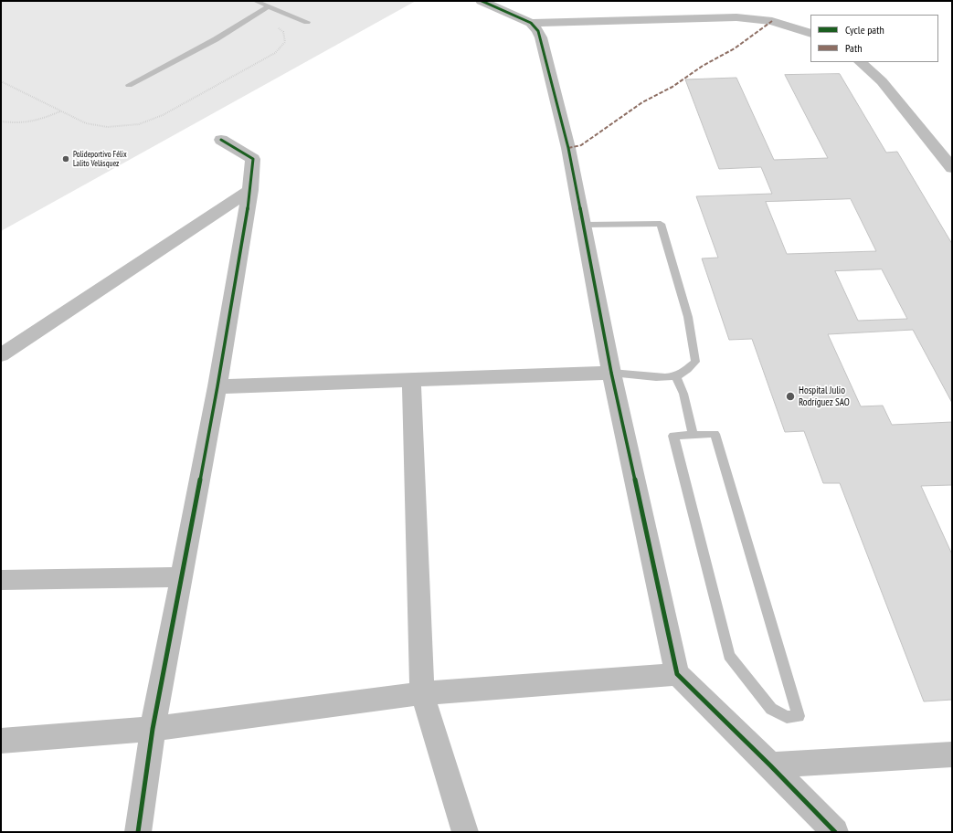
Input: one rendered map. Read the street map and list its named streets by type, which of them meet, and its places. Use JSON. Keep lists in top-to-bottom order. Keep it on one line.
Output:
{"places":["Polideportivo Félix Lalito Velásquez","Hospital Julio Rodríguez SAO"],"legend":["Cycle path","Path"]}
